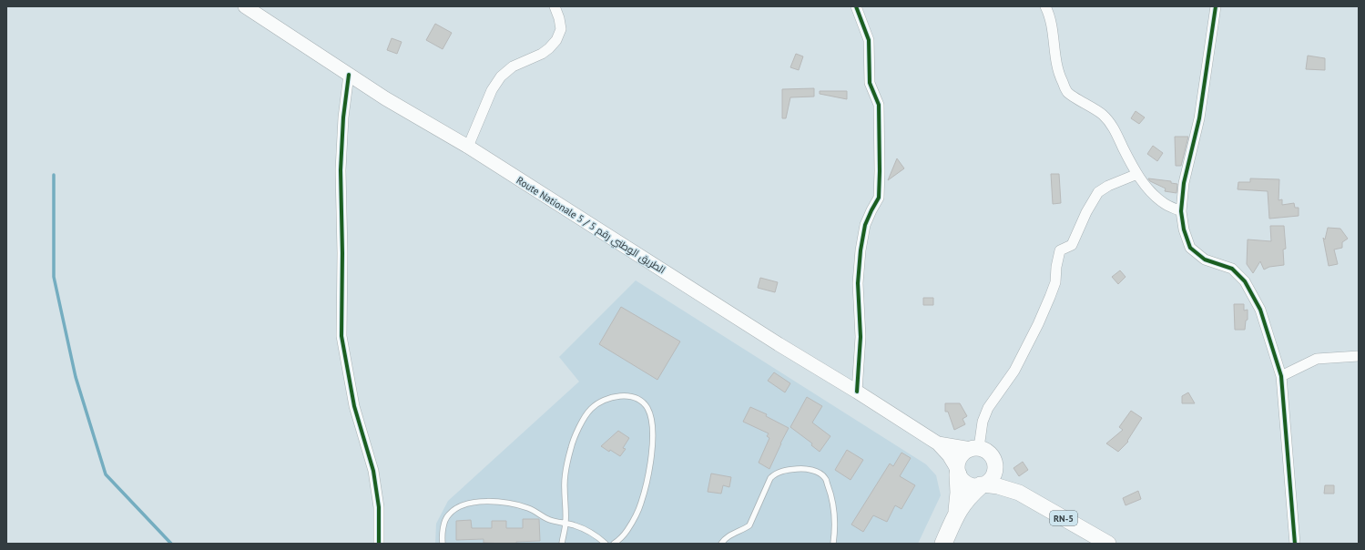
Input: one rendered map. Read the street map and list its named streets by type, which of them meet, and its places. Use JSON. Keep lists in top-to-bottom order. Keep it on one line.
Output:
{"streets":{"main road":["Route Nationale 5 / الطريق الوطني رقم 5","RN-5"]}}
